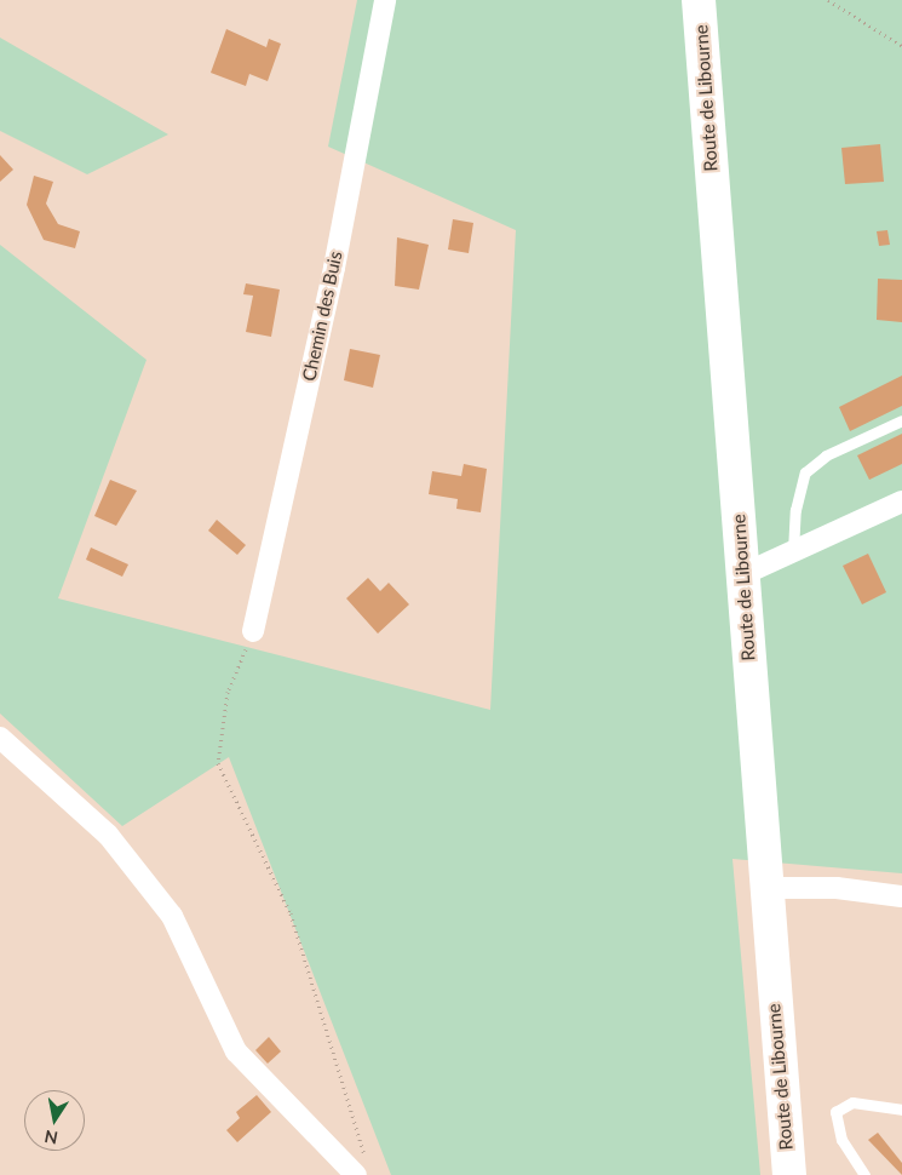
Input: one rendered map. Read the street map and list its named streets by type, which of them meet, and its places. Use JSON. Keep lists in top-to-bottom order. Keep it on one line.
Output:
{"streets":{"main road":["Route de Libourne"],"street":["Chemin des Buis"]},"north":"bottom"}
